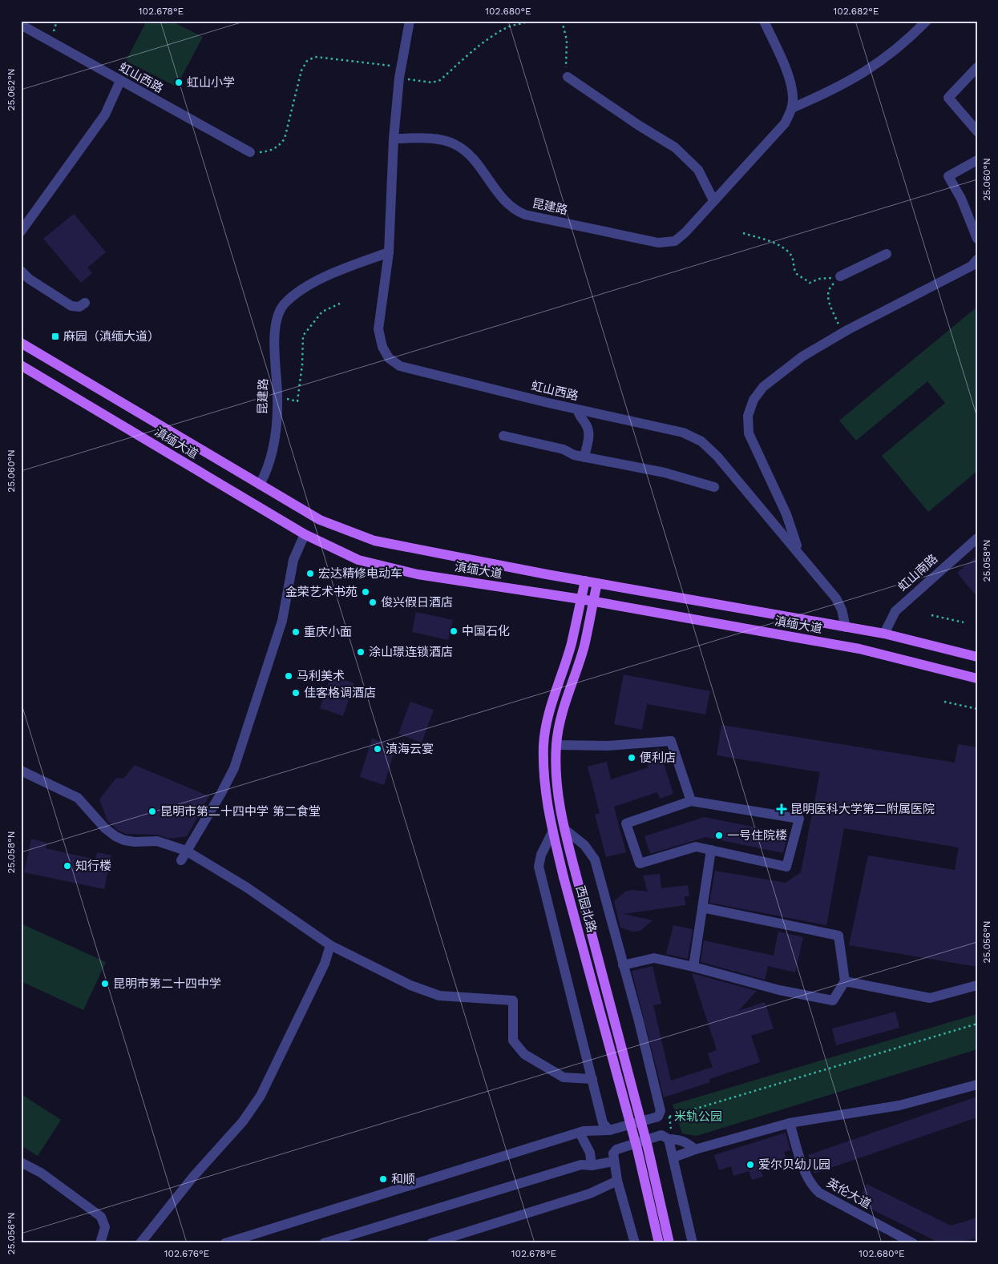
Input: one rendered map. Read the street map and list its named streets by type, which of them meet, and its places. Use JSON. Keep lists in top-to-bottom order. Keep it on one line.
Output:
{"streets":{"main road":["滇缅大道","西园北路"],"street":["虹山西路","昆建路","虹山南路","英伦大道"]},"crossings":[["虹山西路","昆建路"],["虹山西路","滇缅大道"],["昆建路","滇缅大道"],["滇缅大道","虹山南路"],["滇缅大道","西园北路"]],"parks":["米轨公园"],"places":{"other":["虹山小学","宏达精修电动车","金荣艺术书苑","俊兴假日酒店","中国石化","重庆小面","涂山璟连锁酒店","马利美术","佳客格调酒店","滇海云宴","便利店","昆明市第二十四中学 第二食堂","一号住院楼","知行楼","昆明市第二十四中学","爱尔贝幼儿园","和顺"],"transit":["麻园（滇缅大道）"],"health":["昆明医科大学第二附属医院"]},"coordinates":["102.678°E","102.680°E","102.682°E","25.062°N","25.060°N","25.058°N","25.056°N","102.676°E"]}
